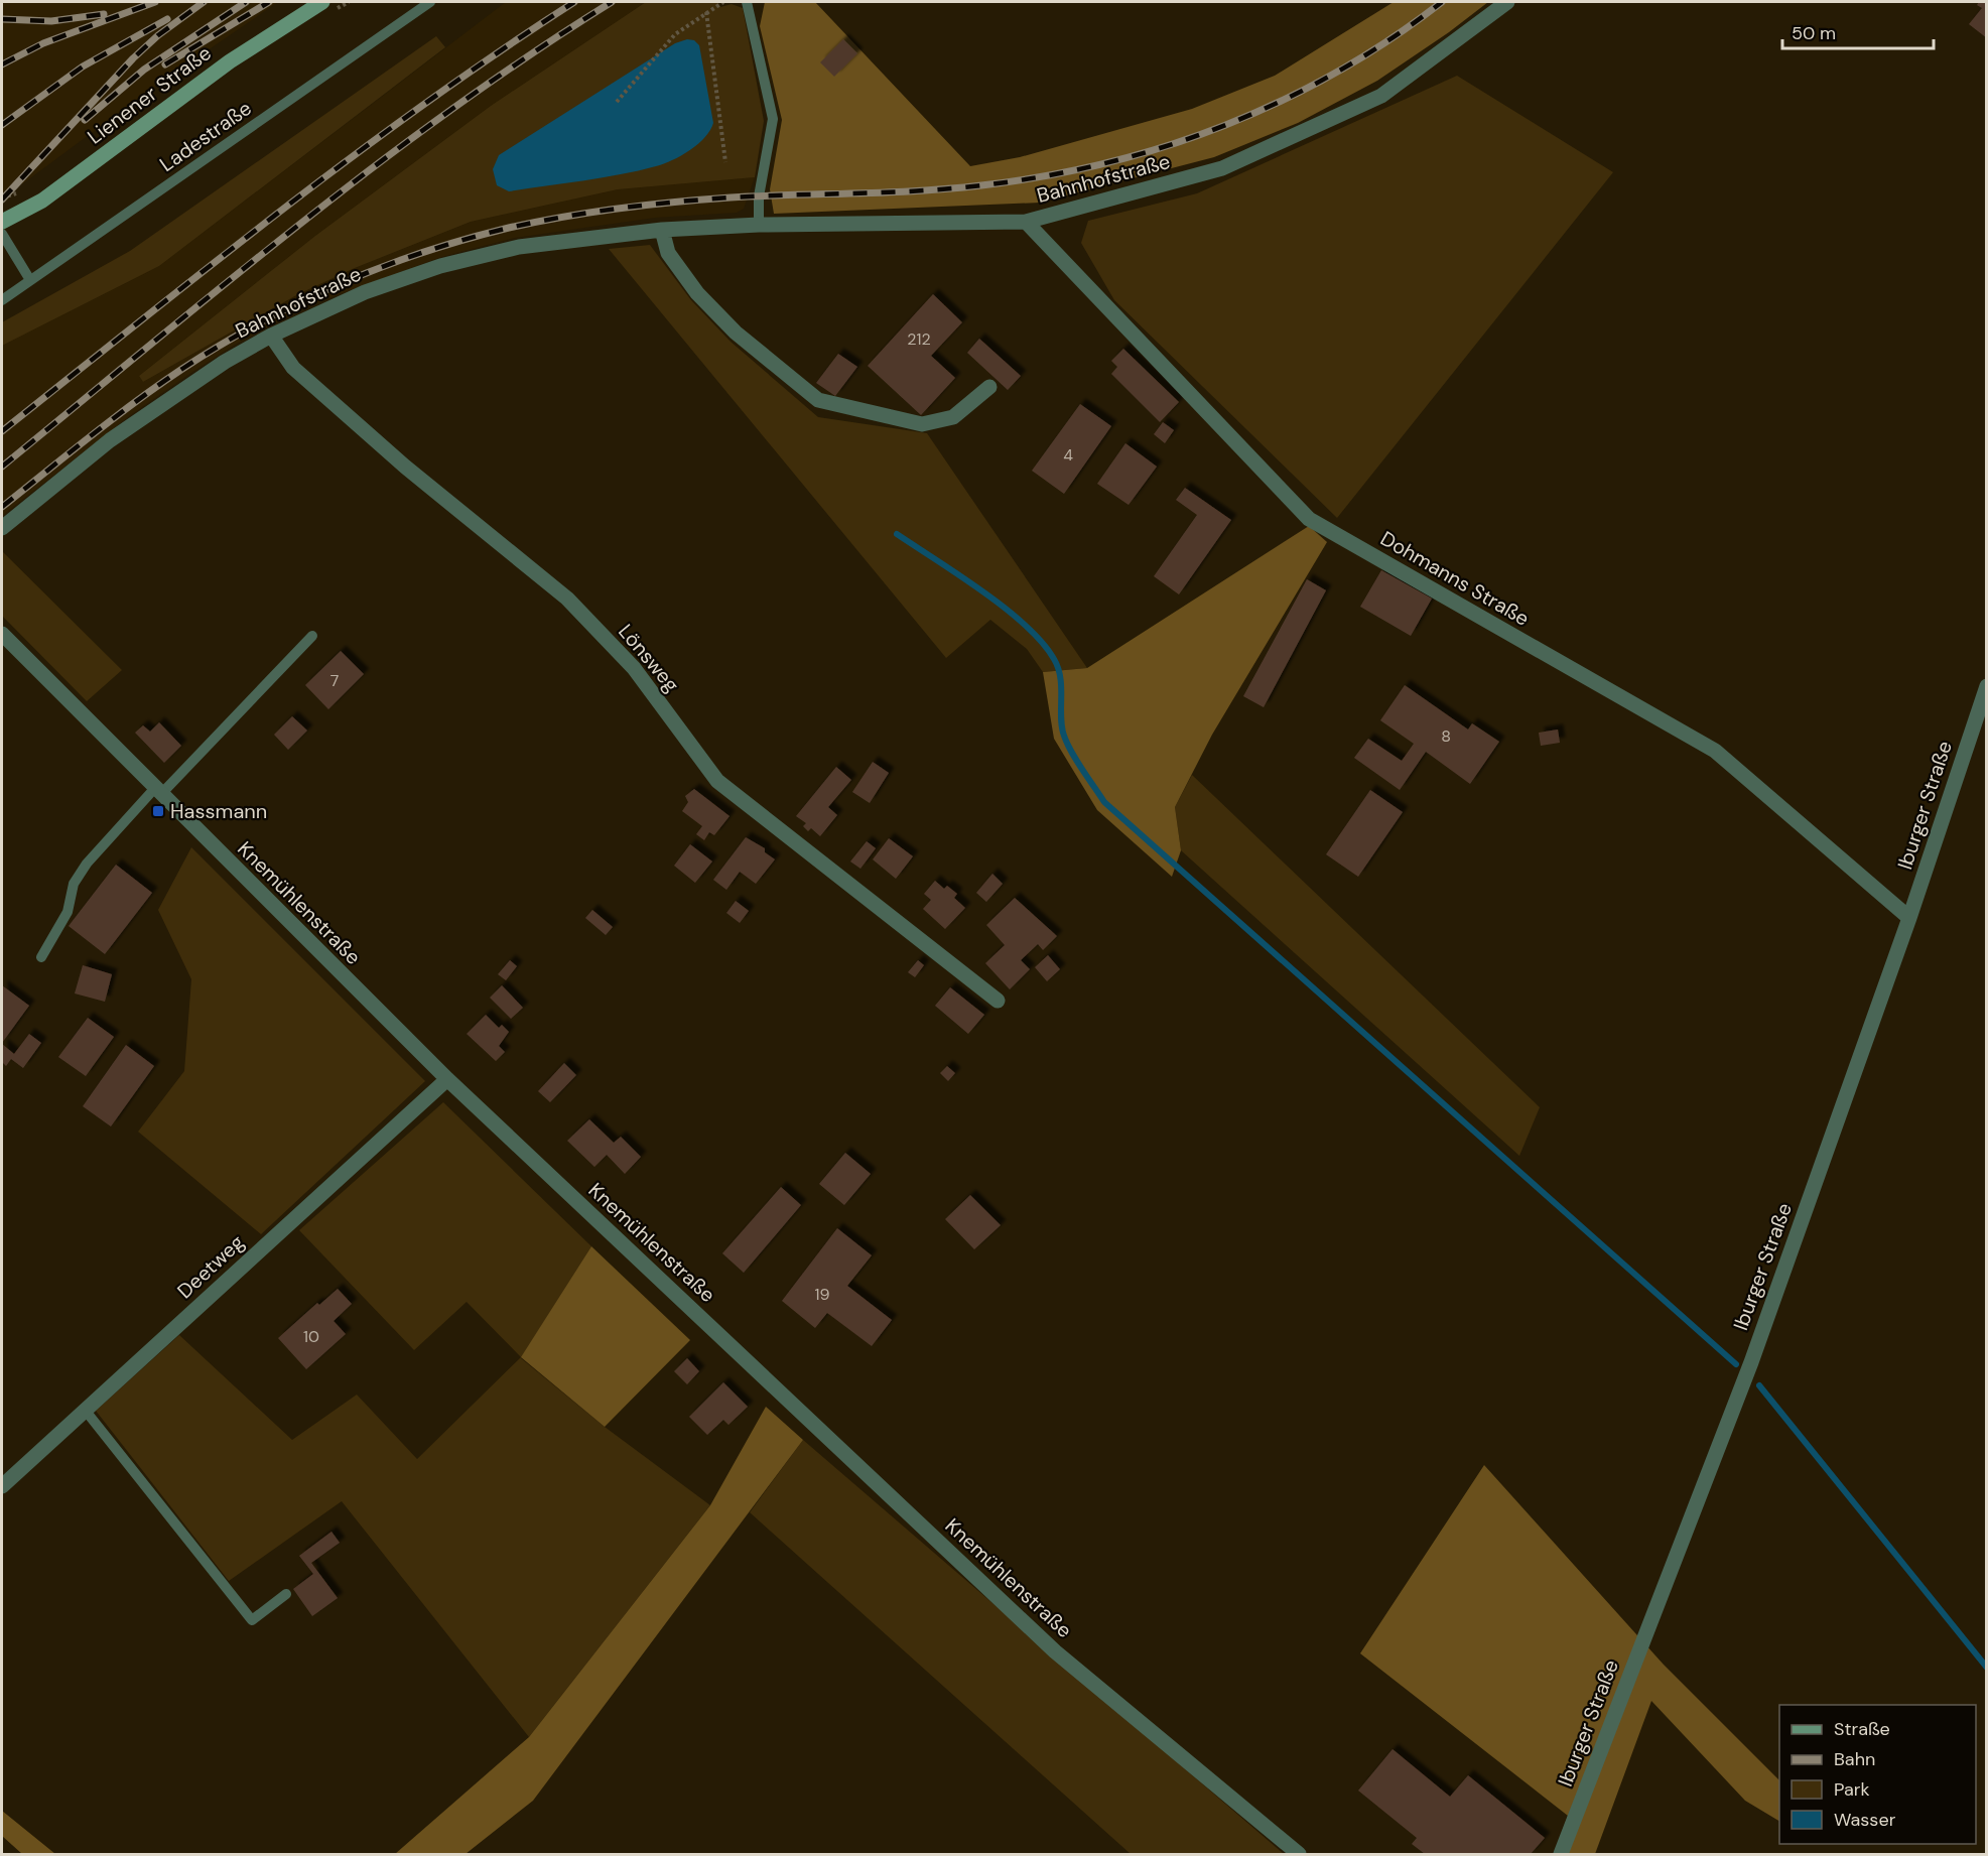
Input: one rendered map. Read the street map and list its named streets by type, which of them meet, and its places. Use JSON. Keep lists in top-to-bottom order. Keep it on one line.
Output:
{"streets":{"street":["Lienener Straße","Bahnhofstraße","Dohmanns Straße","Lönsweg","Iburger Straße","Knemühlenstraße","Deetweg"],"lane":["Ladestraße"]},"crossings":[["Bahnhofstraße","Dohmanns Straße"],["Bahnhofstraße","Lönsweg"],["Dohmanns Straße","Iburger Straße"],["Knemühlenstraße","Deetweg"]],"places":{"transit":["Hassmann"]},"house_numbers":["212","4","7","8","19","10"],"legend":["Straße","Bahn","Park","Wasser"],"scale_bar":"50 m"}
